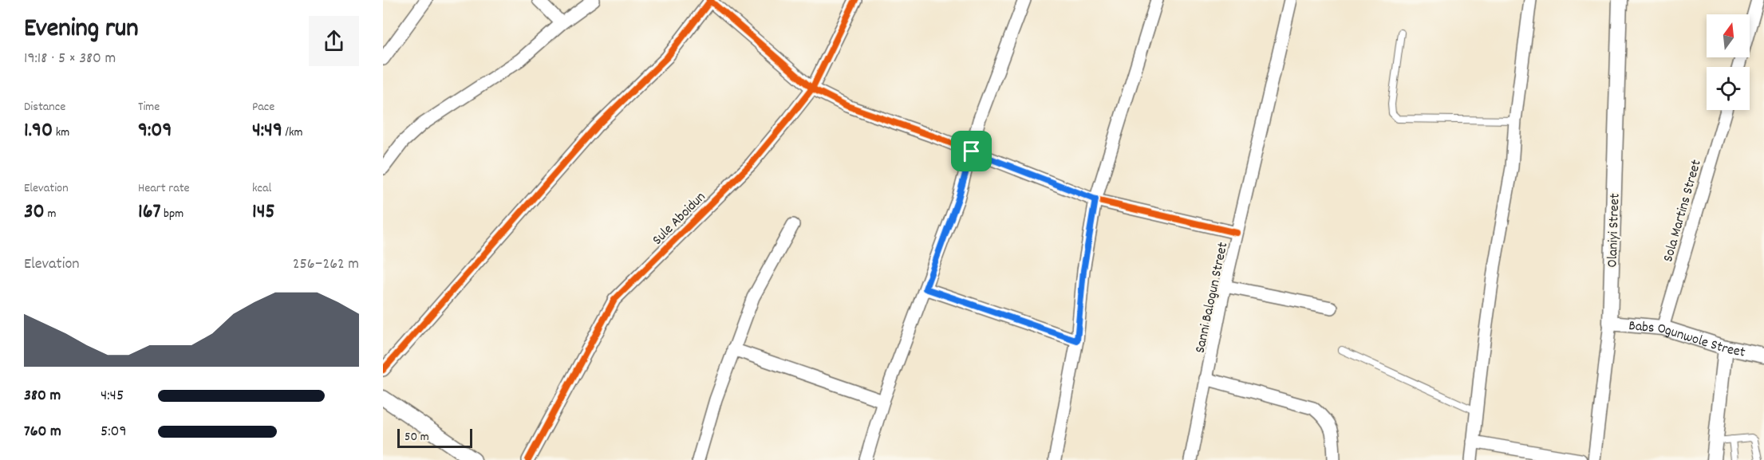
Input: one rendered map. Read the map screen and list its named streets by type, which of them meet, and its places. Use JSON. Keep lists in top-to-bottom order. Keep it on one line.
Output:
{"streets":{"street":["Sola Martins Street","Sule Aboidun","Olaniyi Street","Sanni Balogun Street","Babs Ogunwole Street"]},"crossings":[["Sola Martins Street","Babs Ogunwole Street"],["Olaniyi Street","Babs Ogunwole Street"]],"scale_bar":"50 m","north":"top","page":{"heading":["Evening run","19:18 · 5 × 380 m"],"stats":[["Distance","1.90 km"],["Time","9:09"],["Pace","4:49 /km"],["Elevation","30 m"],["Heart rate","167 bpm"],["kcal","145"]],"chart":["Elevation","256–262 m"],"list":[{"name":"380 m","note":"4:45"},{"name":"760 m","note":"5:09"}],"scale":"50 m"}}
